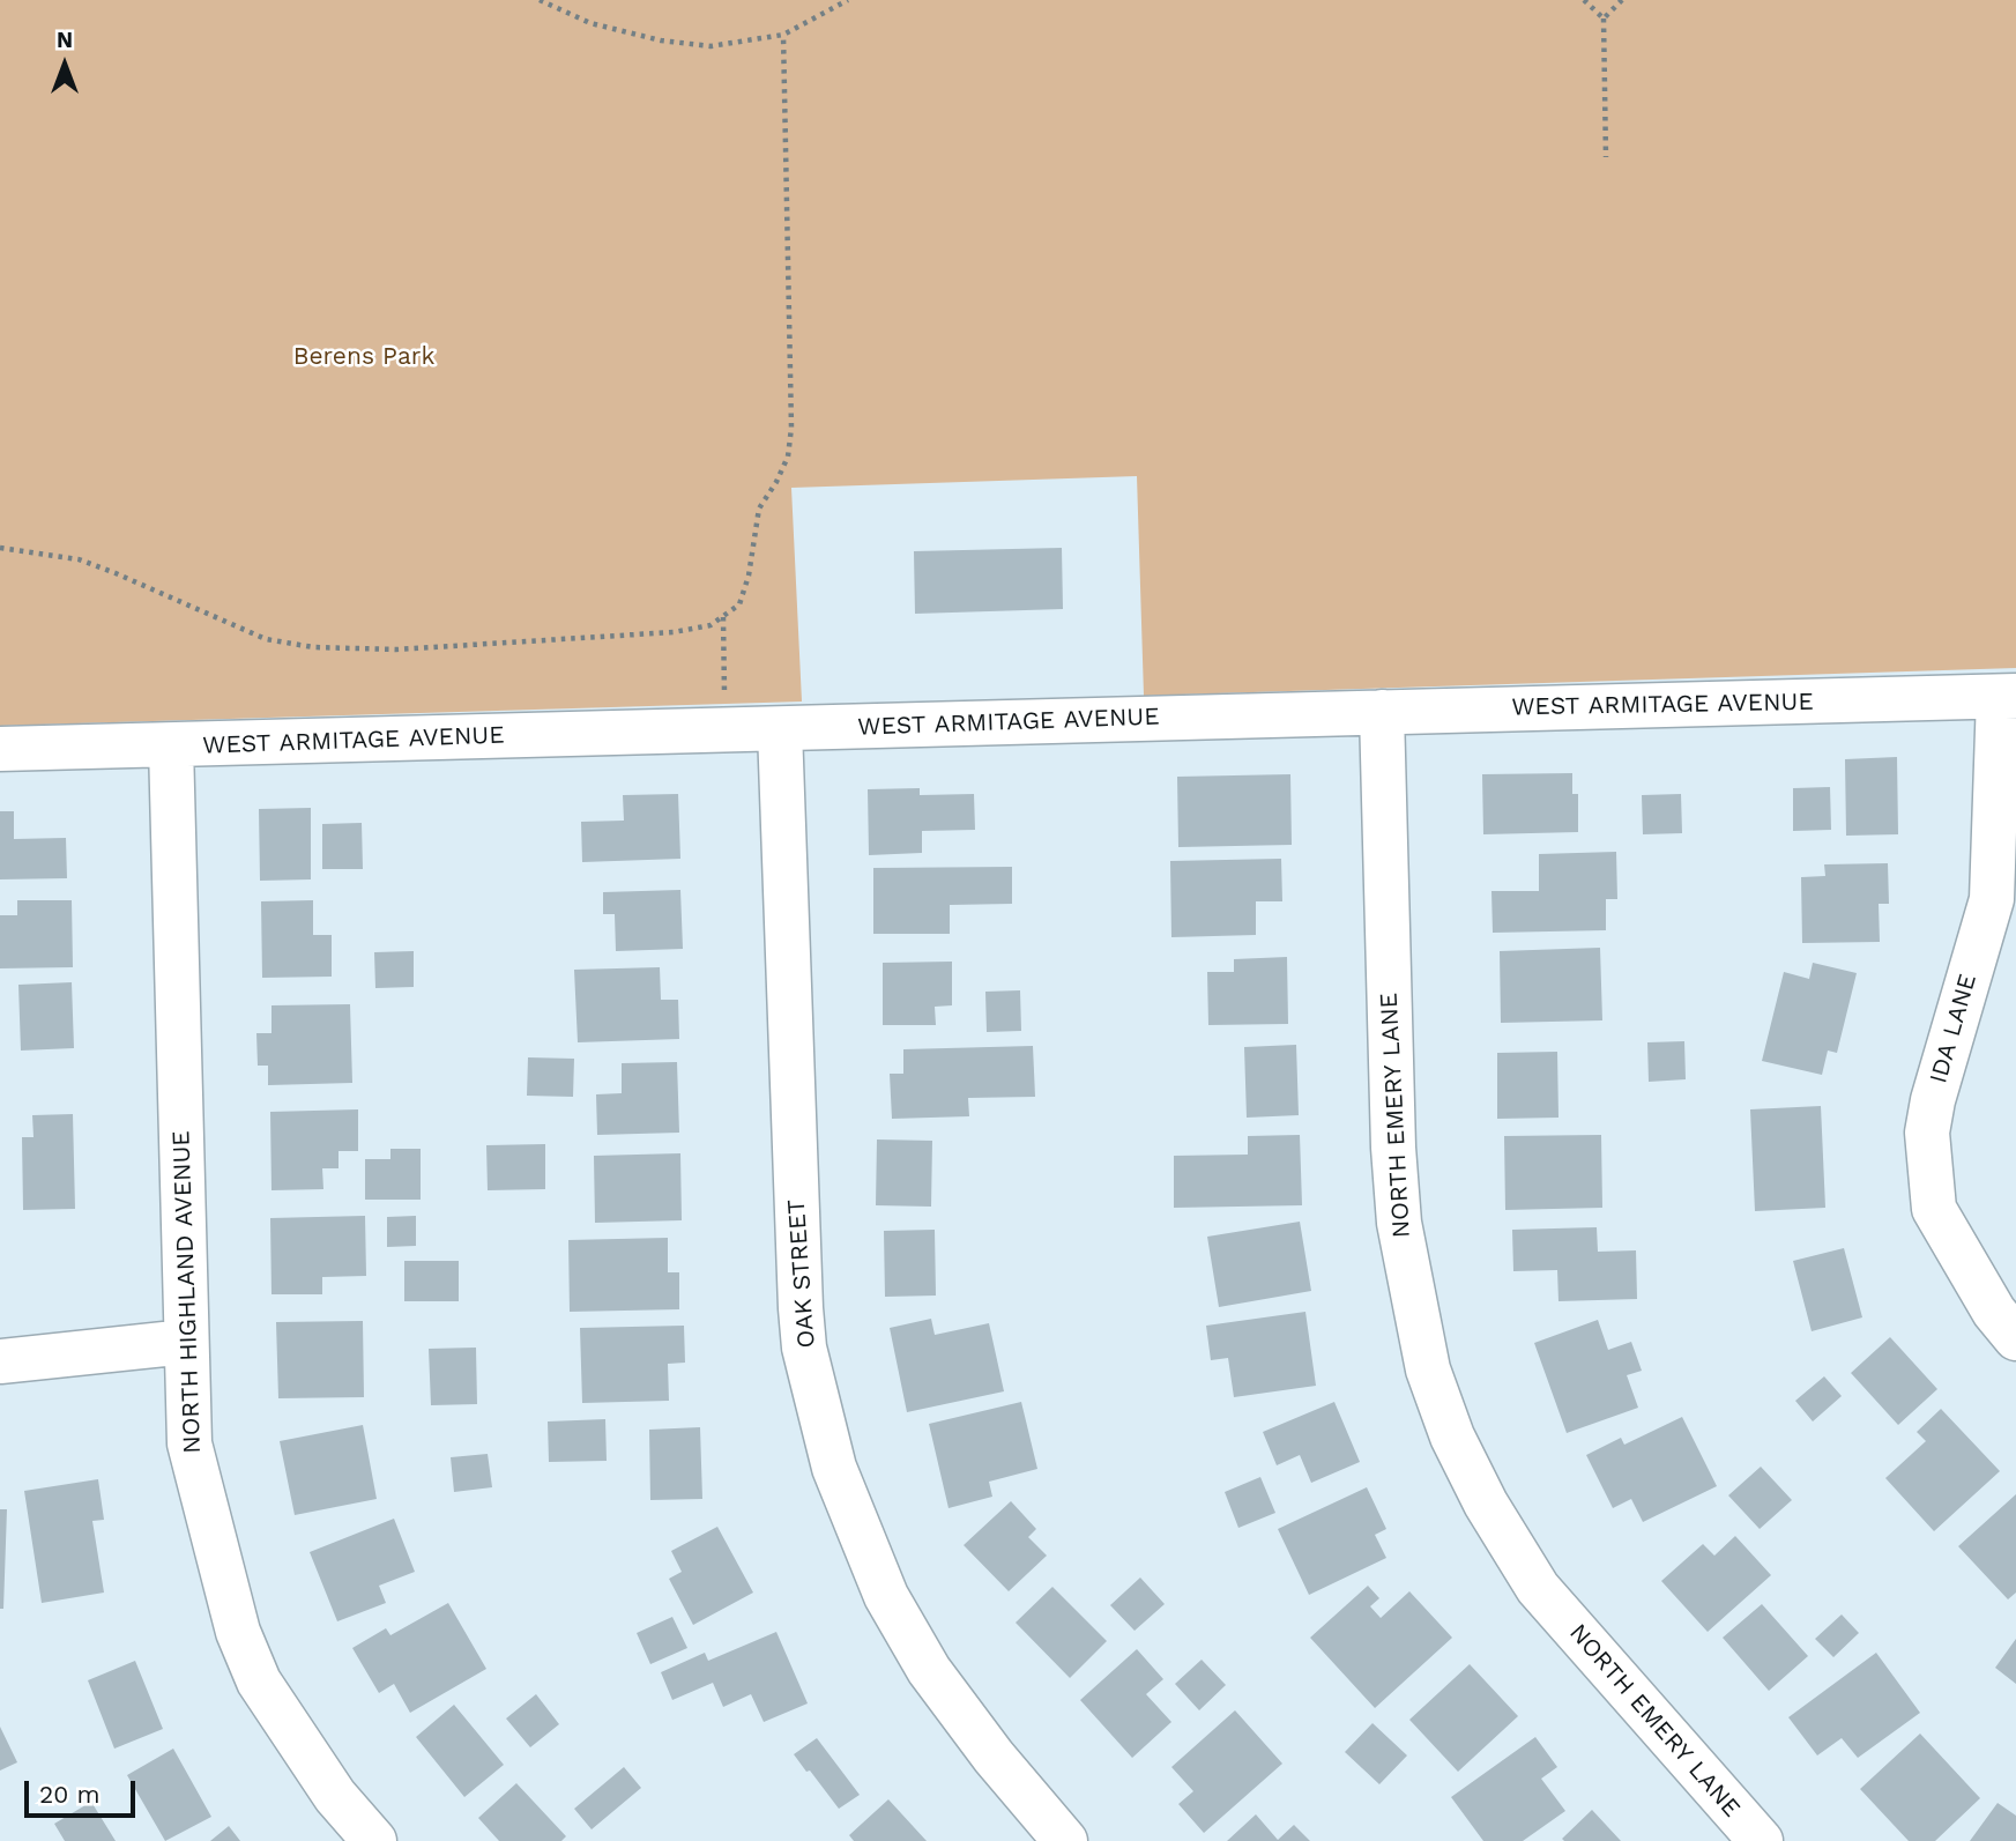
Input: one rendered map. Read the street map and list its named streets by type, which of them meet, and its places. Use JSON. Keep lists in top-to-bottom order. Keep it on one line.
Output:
{"streets":{"street":["WEST ARMITAGE AVENUE","IDA LANE","NORTH EMERY LANE","OAK STREET","NORTH HIGHLAND AVENUE"]},"crossings":[["WEST ARMITAGE AVENUE","IDA LANE"],["WEST ARMITAGE AVENUE","NORTH EMERY LANE"],["WEST ARMITAGE AVENUE","OAK STREET"],["WEST ARMITAGE AVENUE","NORTH HIGHLAND AVENUE"]],"parks":["Berens Park"],"scale_bar":"20 m","north":"top"}
